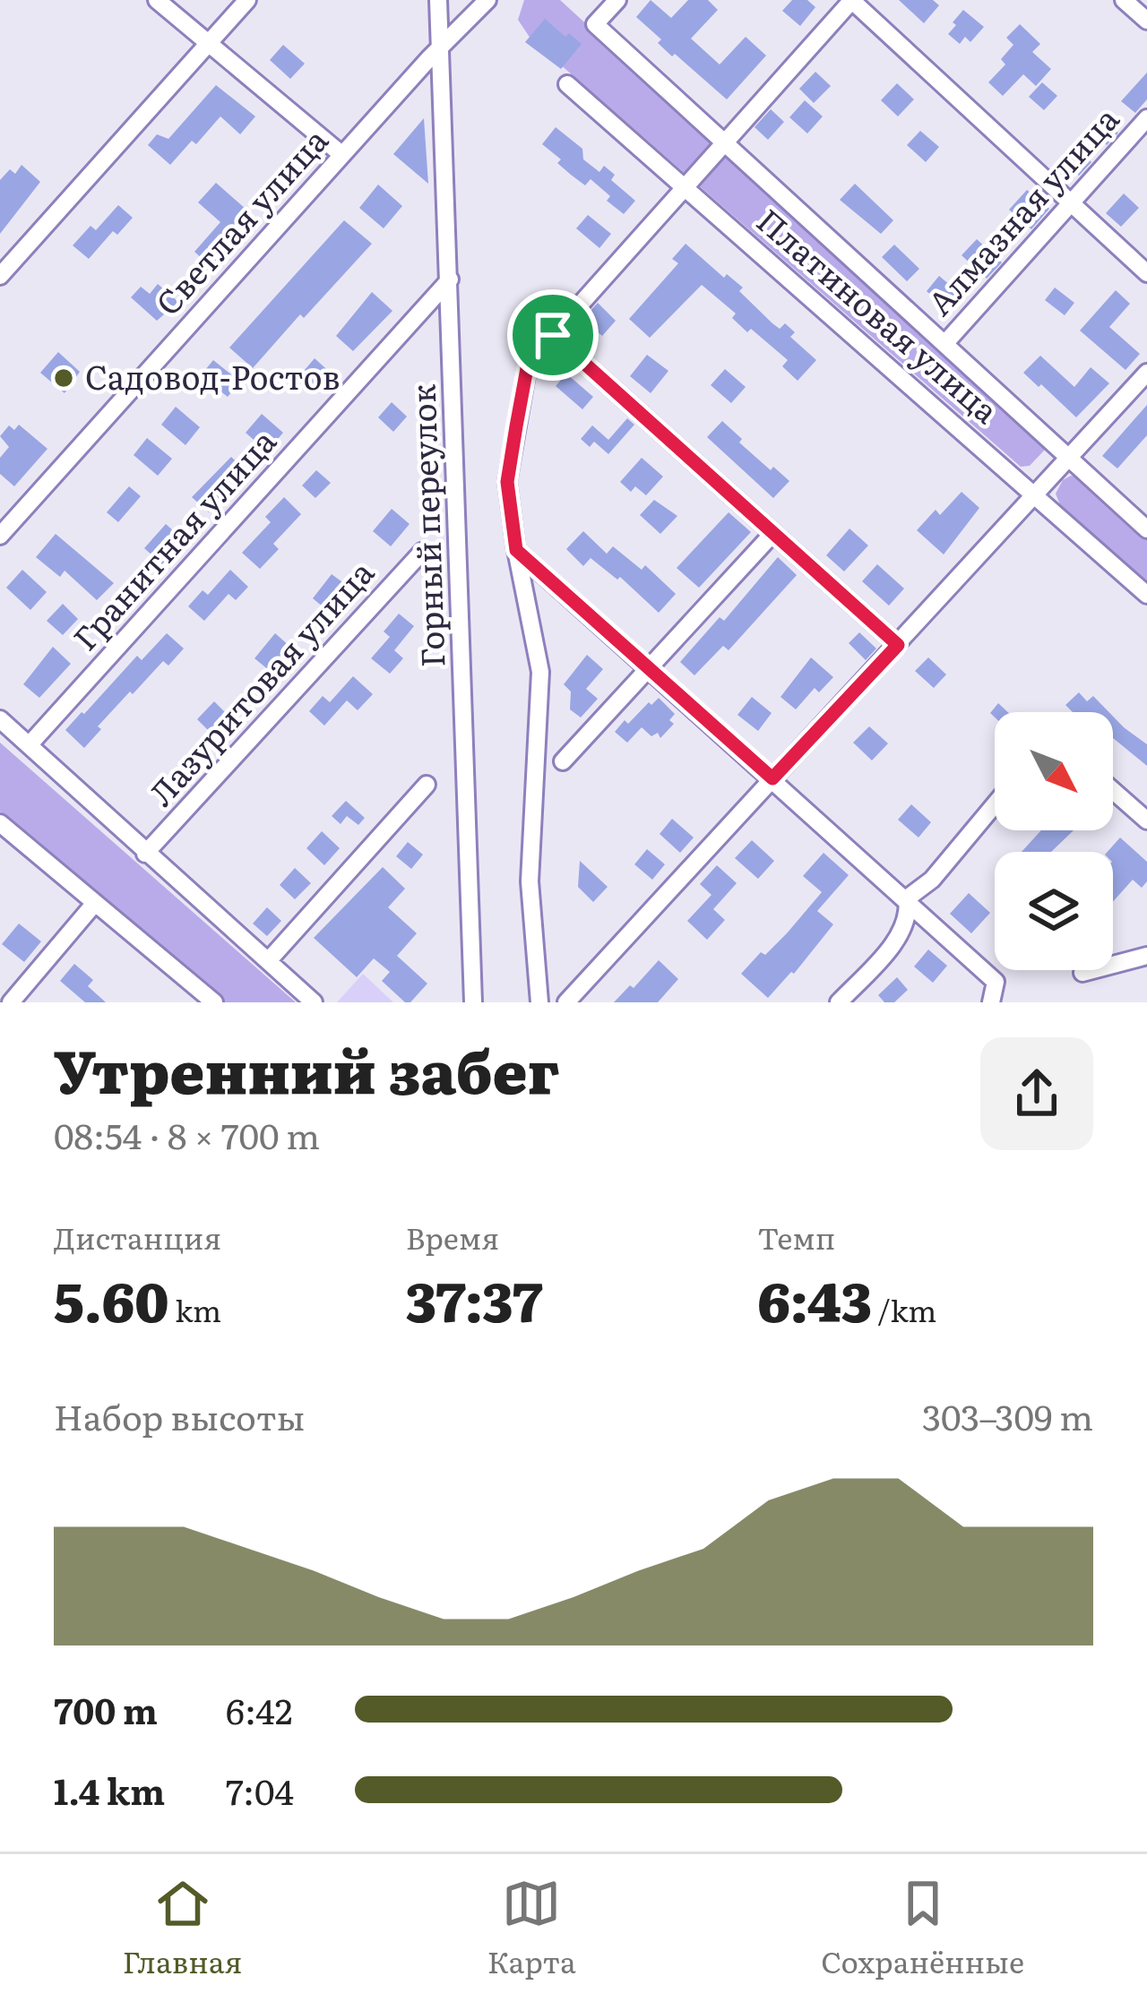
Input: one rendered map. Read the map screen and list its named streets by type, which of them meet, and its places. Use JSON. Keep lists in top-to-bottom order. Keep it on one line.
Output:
{"streets":{"street":["Алмазная улица","Светлая улица","Платиновая улица","Горный переулок","Гранитная улица","Лазуритовая улица"]},"crossings":[["Алмазная улица","Платиновая улица"],["Светлая улица","Горный переулок"],["Горный переулок","Гранитная улица"]],"places":["Садовод-Ростов"],"north":"bottom right","page":{"heading":["Утренний забег","08:54 · 8 × 700 m"],"stats":[["Дистанция","5.60 km"],["Время","37:37"],["Темп","6:43 /km"]],"chart":["Набор высоты","303–309 m"],"list":[{"name":"700 m","note":"6:42"},{"name":"1.4 km","note":"7:04"}],"tabs":["Главная","Карта","Сохранённые"]}}
